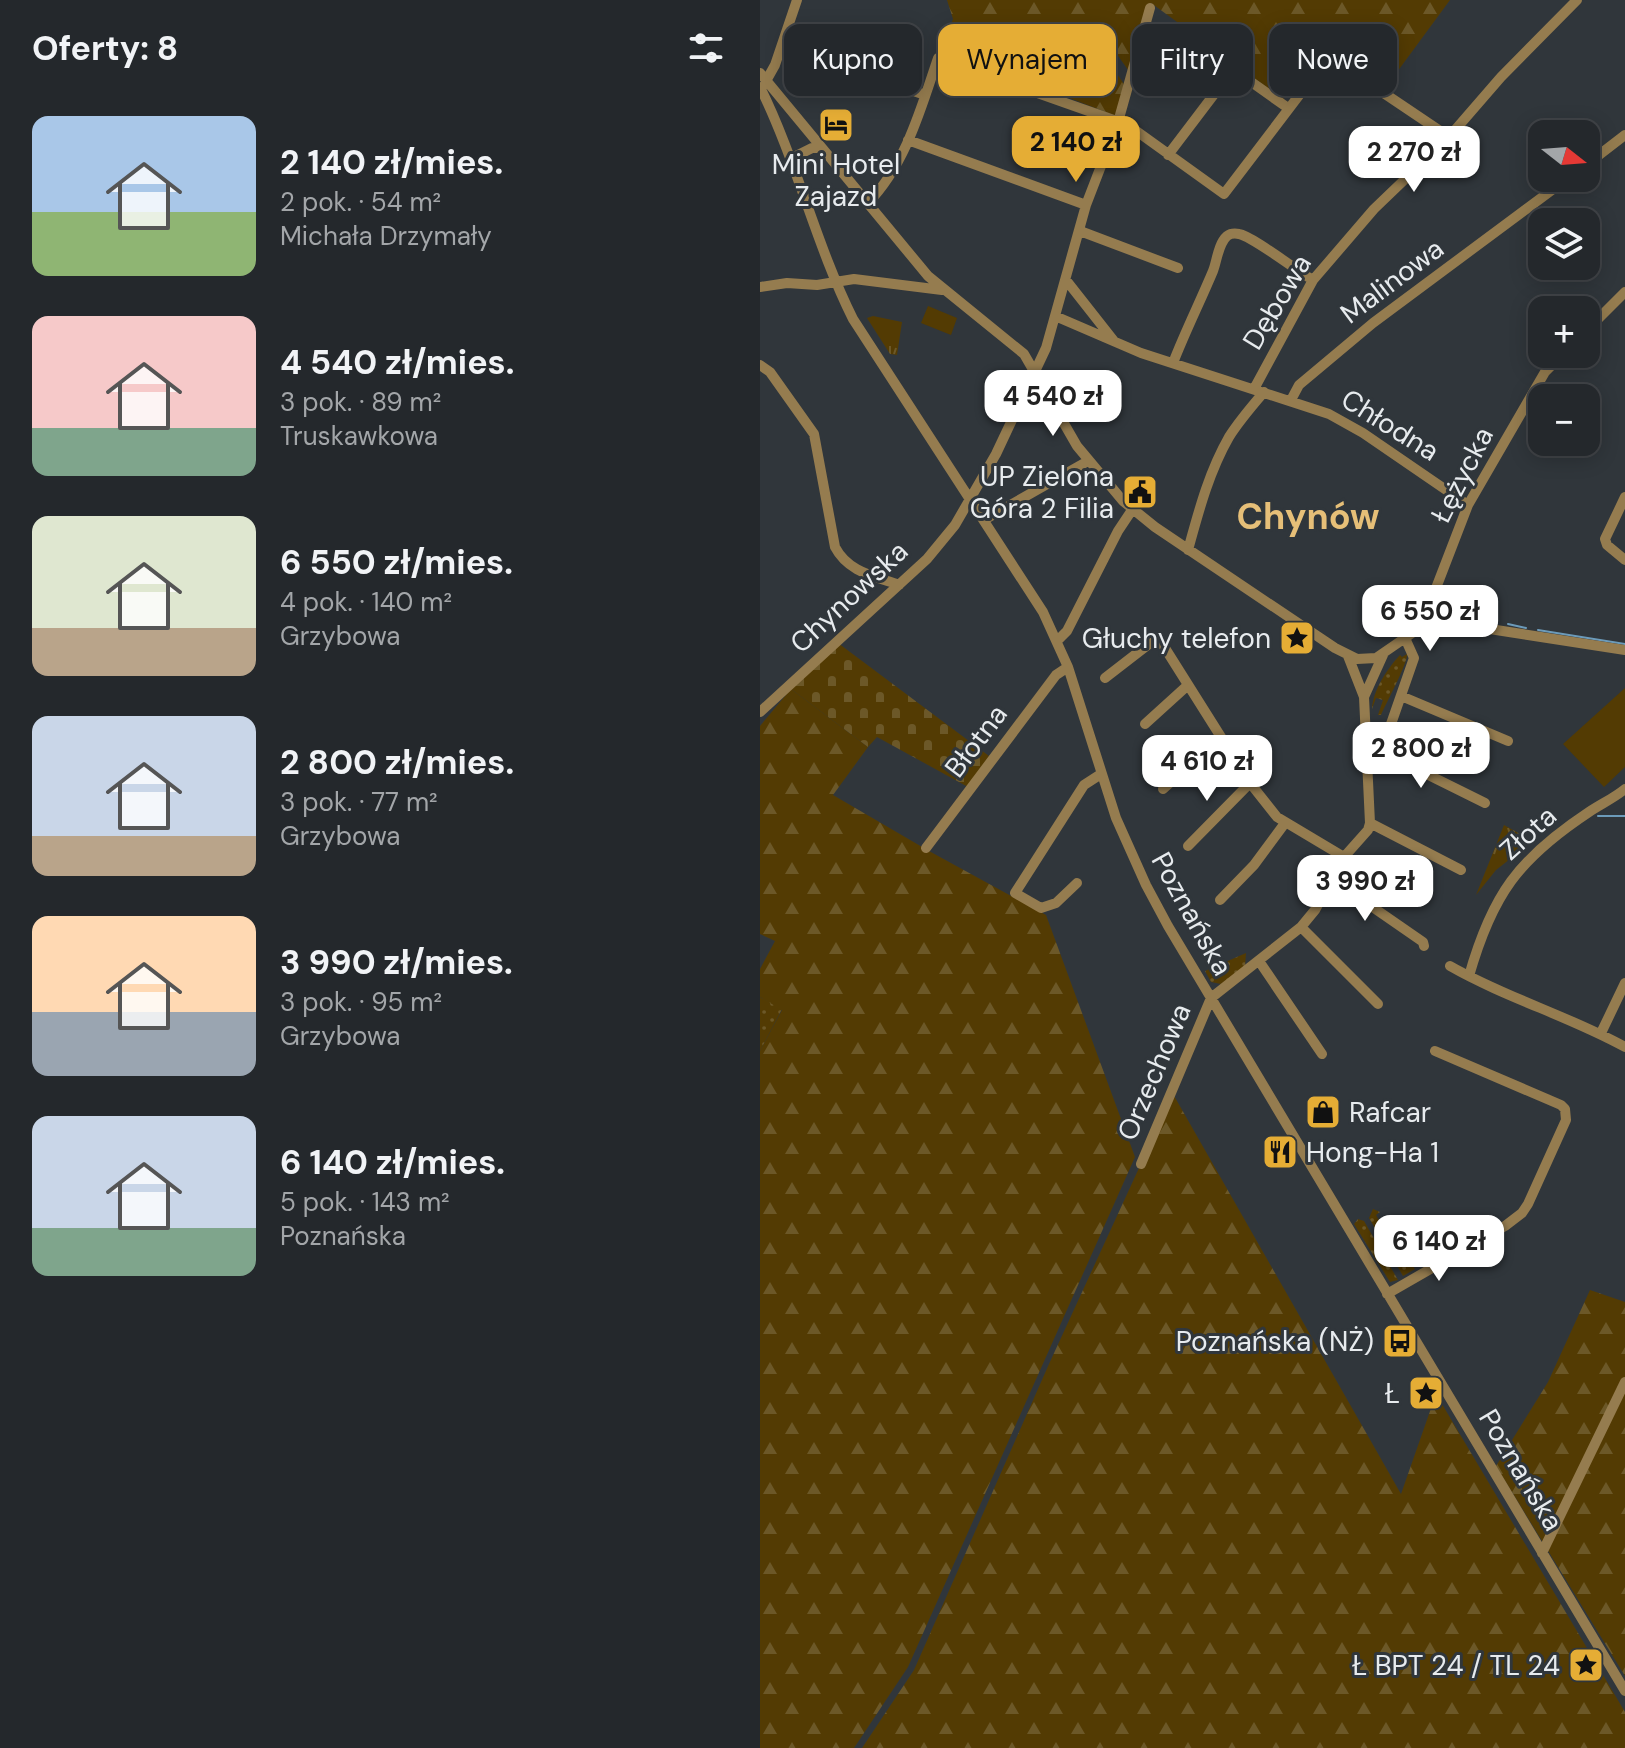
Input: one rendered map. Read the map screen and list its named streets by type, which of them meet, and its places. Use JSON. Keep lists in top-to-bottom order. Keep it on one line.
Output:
{"streets":{"street":["Malinowa","Dębowa","Chłodna","Łężycka","Chynowska","Błotna","Złota","Poznańska","Orzechowa"]},"crossings":[["Malinowa","Chłodna"],["Dębowa","Chłodna"],["Chłodna","Łężycka"],["Chłodna","Chynowska"],["Chynowska","Poznańska"],["Błotna","Poznańska"],["Poznańska","Orzechowa"]],"districts":["Chynów"],"places":{"hotel":["Mini Hotel Zajazd"],"public building":["UP Zielona Góra 2 Filia"],"place":["Głuchy telefon","Ł","Ł BPT 24 / TL 24"],"shop":["Rafcar"],"restaurant":["Hong-Ha 1"],"bus stop":["Poznańska (NŻ)"]},"north":"right","page":{"heading":"Oferty: 8","chip":["Kupno","Wynajem","Filtry","Nowe"],"list":[{"name":"2 140 zł/mies.","note":"2 pok. · 54 m² · Michała Drzymały"},{"name":"4 540 zł/mies.","note":"3 pok. · 89 m² · Truskawkowa"},{"name":"6 550 zł/mies.","note":"4 pok. · 140 m² · Grzybowa"},{"name":"2 800 zł/mies.","note":"3 pok. · 77 m² · Grzybowa"},{"name":"3 990 zł/mies.","note":"3 pok. · 95 m² · Grzybowa"},{"name":"6 140 zł/mies.","note":"5 pok. · 143 m² · Poznańska"}],"price":["2 140 zł","2 270 zł","4 540 zł","6 550 zł","2 800 zł","4 610 zł","3 990 zł","6 140 zł"],"map_buttons":["+","−"]}}
